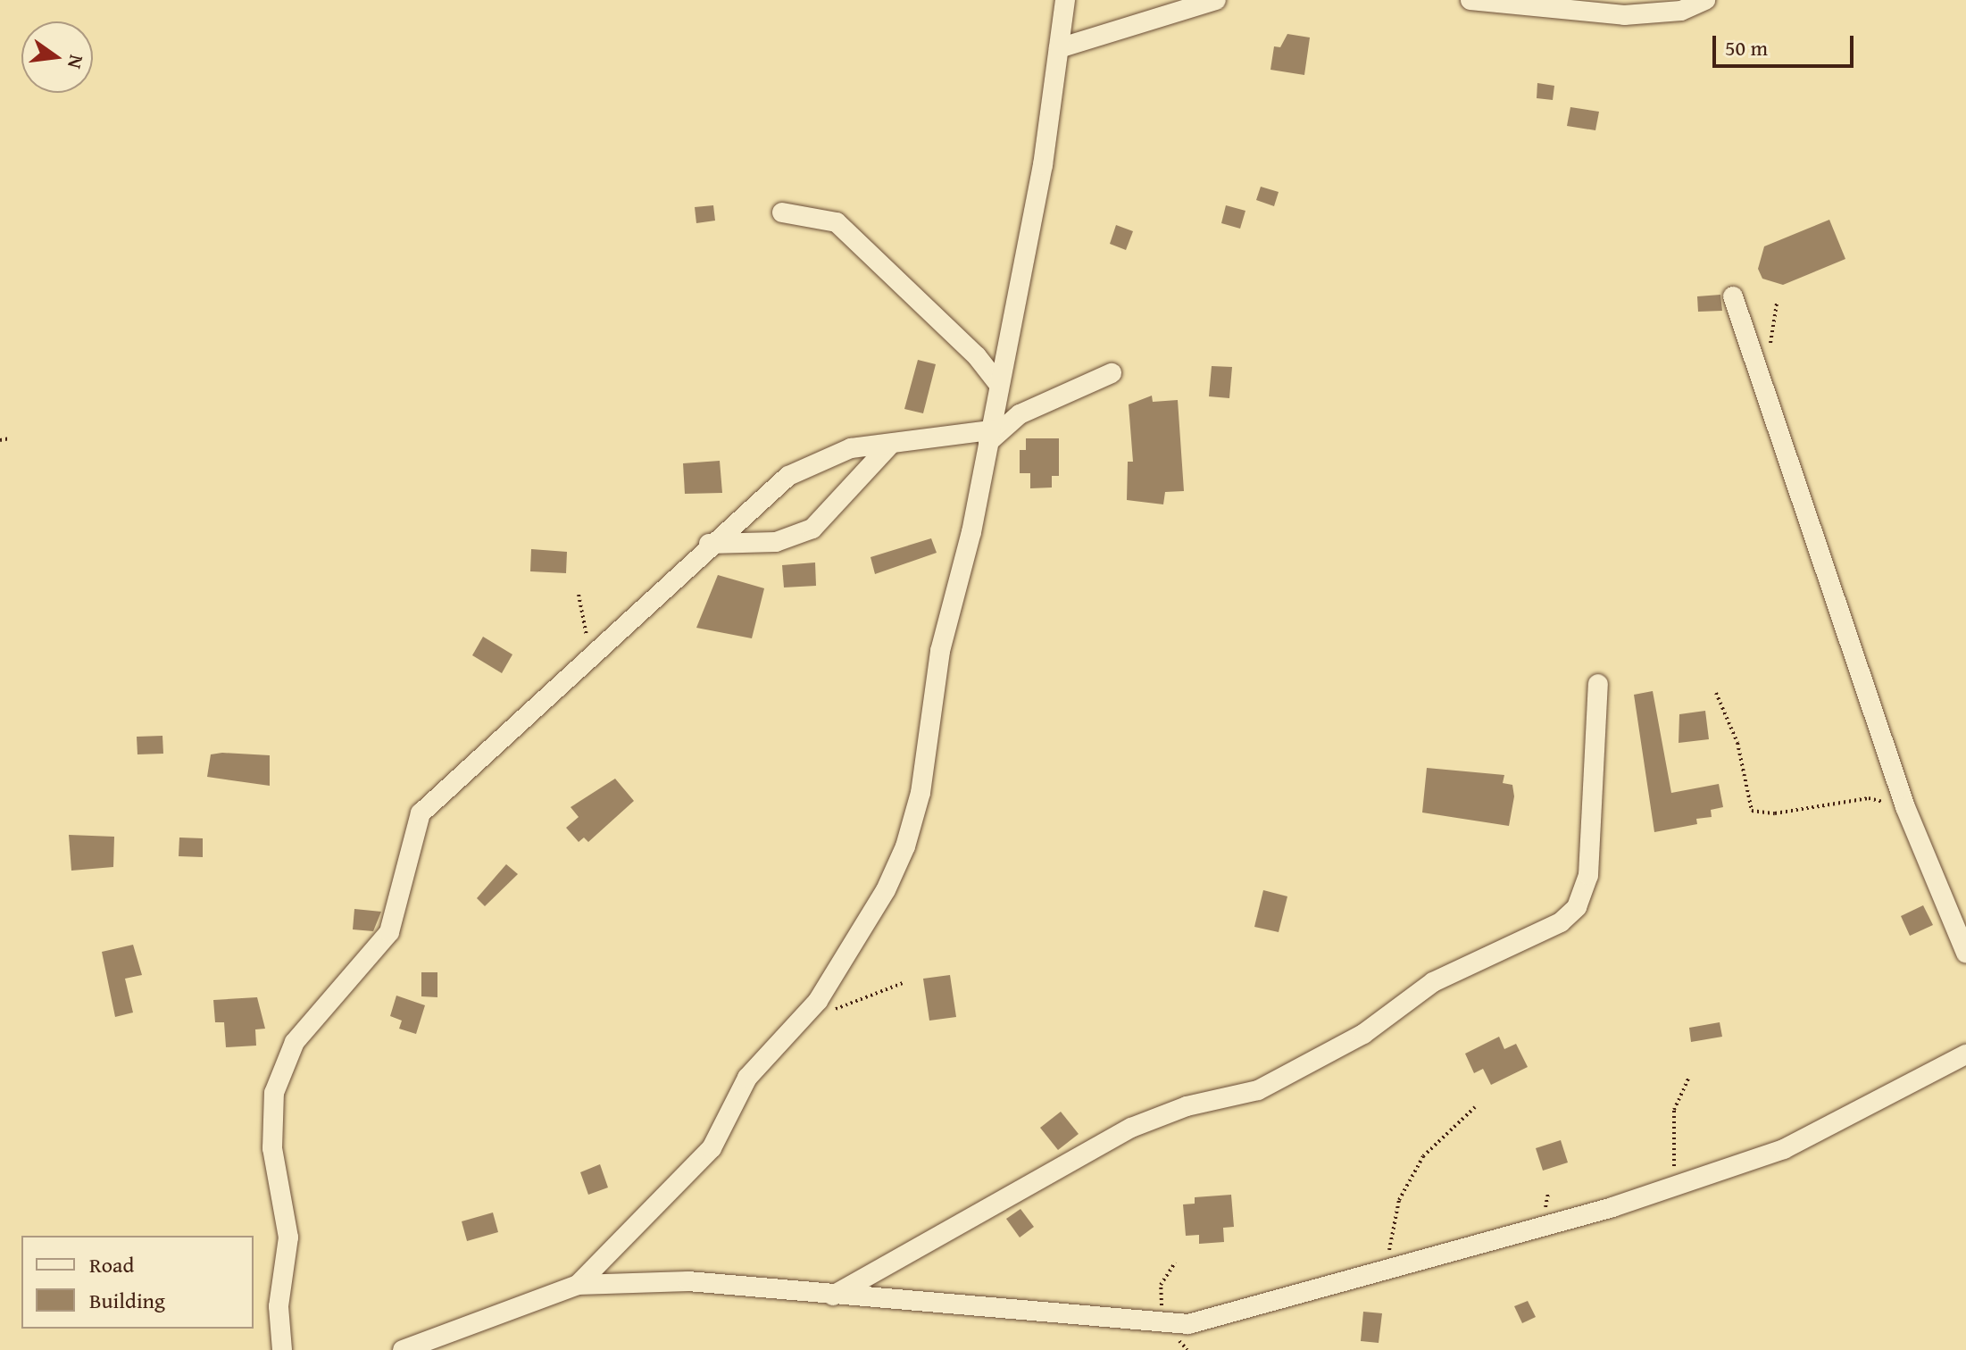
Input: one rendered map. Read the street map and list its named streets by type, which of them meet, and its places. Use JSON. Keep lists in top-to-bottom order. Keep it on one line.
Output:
{"legend":["Road","Building"],"scale_bar":"50 m","north":"right"}
